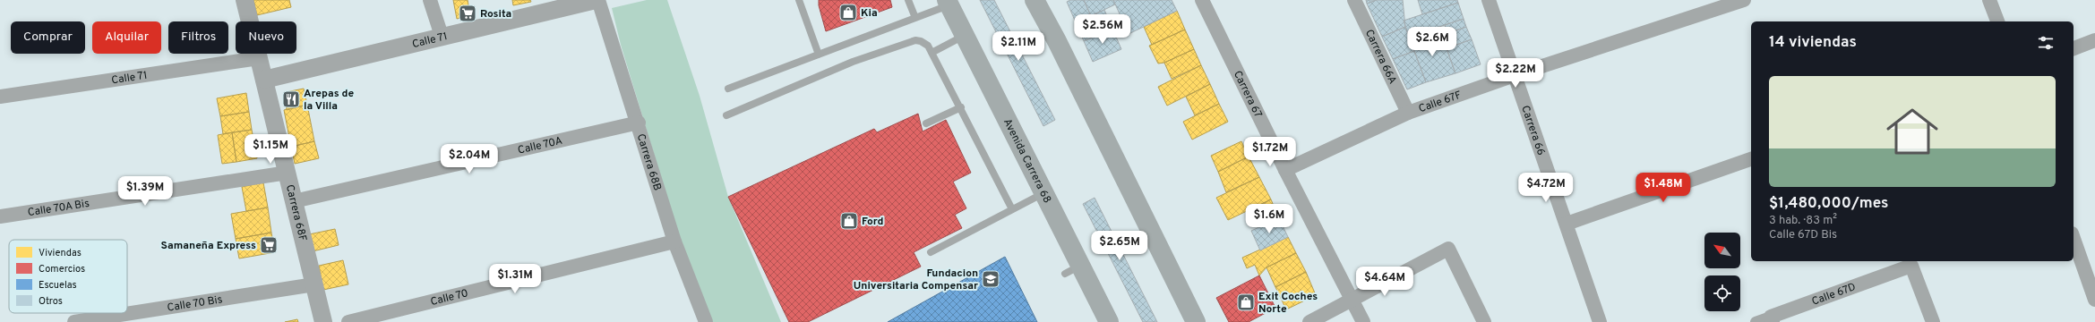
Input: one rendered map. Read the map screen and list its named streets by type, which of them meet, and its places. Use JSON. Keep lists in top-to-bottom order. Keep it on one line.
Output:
{"streets":{"main road":["Avenida Carrera 68"],"street":["Calle 71","Carrera 66A","Carrera 67","Calle 67F","Carrera 66","Calle 70A","Carrera 68B","Calle 70A Bis","Carrera 68F","Calle 67D","Calle 70","Calle 70 Bis"]},"crossings":[["Calle 71","Carrera 68F"],["Carrera 66A","Calle 67F"],["Carrera 67","Calle 67F"],["Calle 67F","Carrera 66"],["Calle 70A","Carrera 68B"],["Calle 70A","Carrera 68F"],["Carrera 68B","Calle 70"],["Calle 70A Bis","Carrera 68F"],["Carrera 68F","Calle 70 Bis"]],"places":{"shop":["Kia","Ford","Exit Coches Norte"],"supermarket":["Rosita","Samaneña Express"],"restaurant":["Arepas de la Villa"],"school or university":["Fundacion Universitaria Compensar"]},"legend":["Viviendas","Comercios","Escuelas","Otros"],"north":"top left","page":{"price":["$2.56M","$2.6M","$2.11M","$2.22M","$1.15M","$1.72M","$2.04M","$4.72M","$1.48M","$1.39M","$1.6M","$2.65M","$1.31M","$4.64M"],"chip":["Comprar","Alquilar","Filtros","Nuevo"],"heading":"14 viviendas","list":[{"name":"$1,480,000/mes","note":"3 hab. · 83 m² · Calle 67D Bis"}]}}
